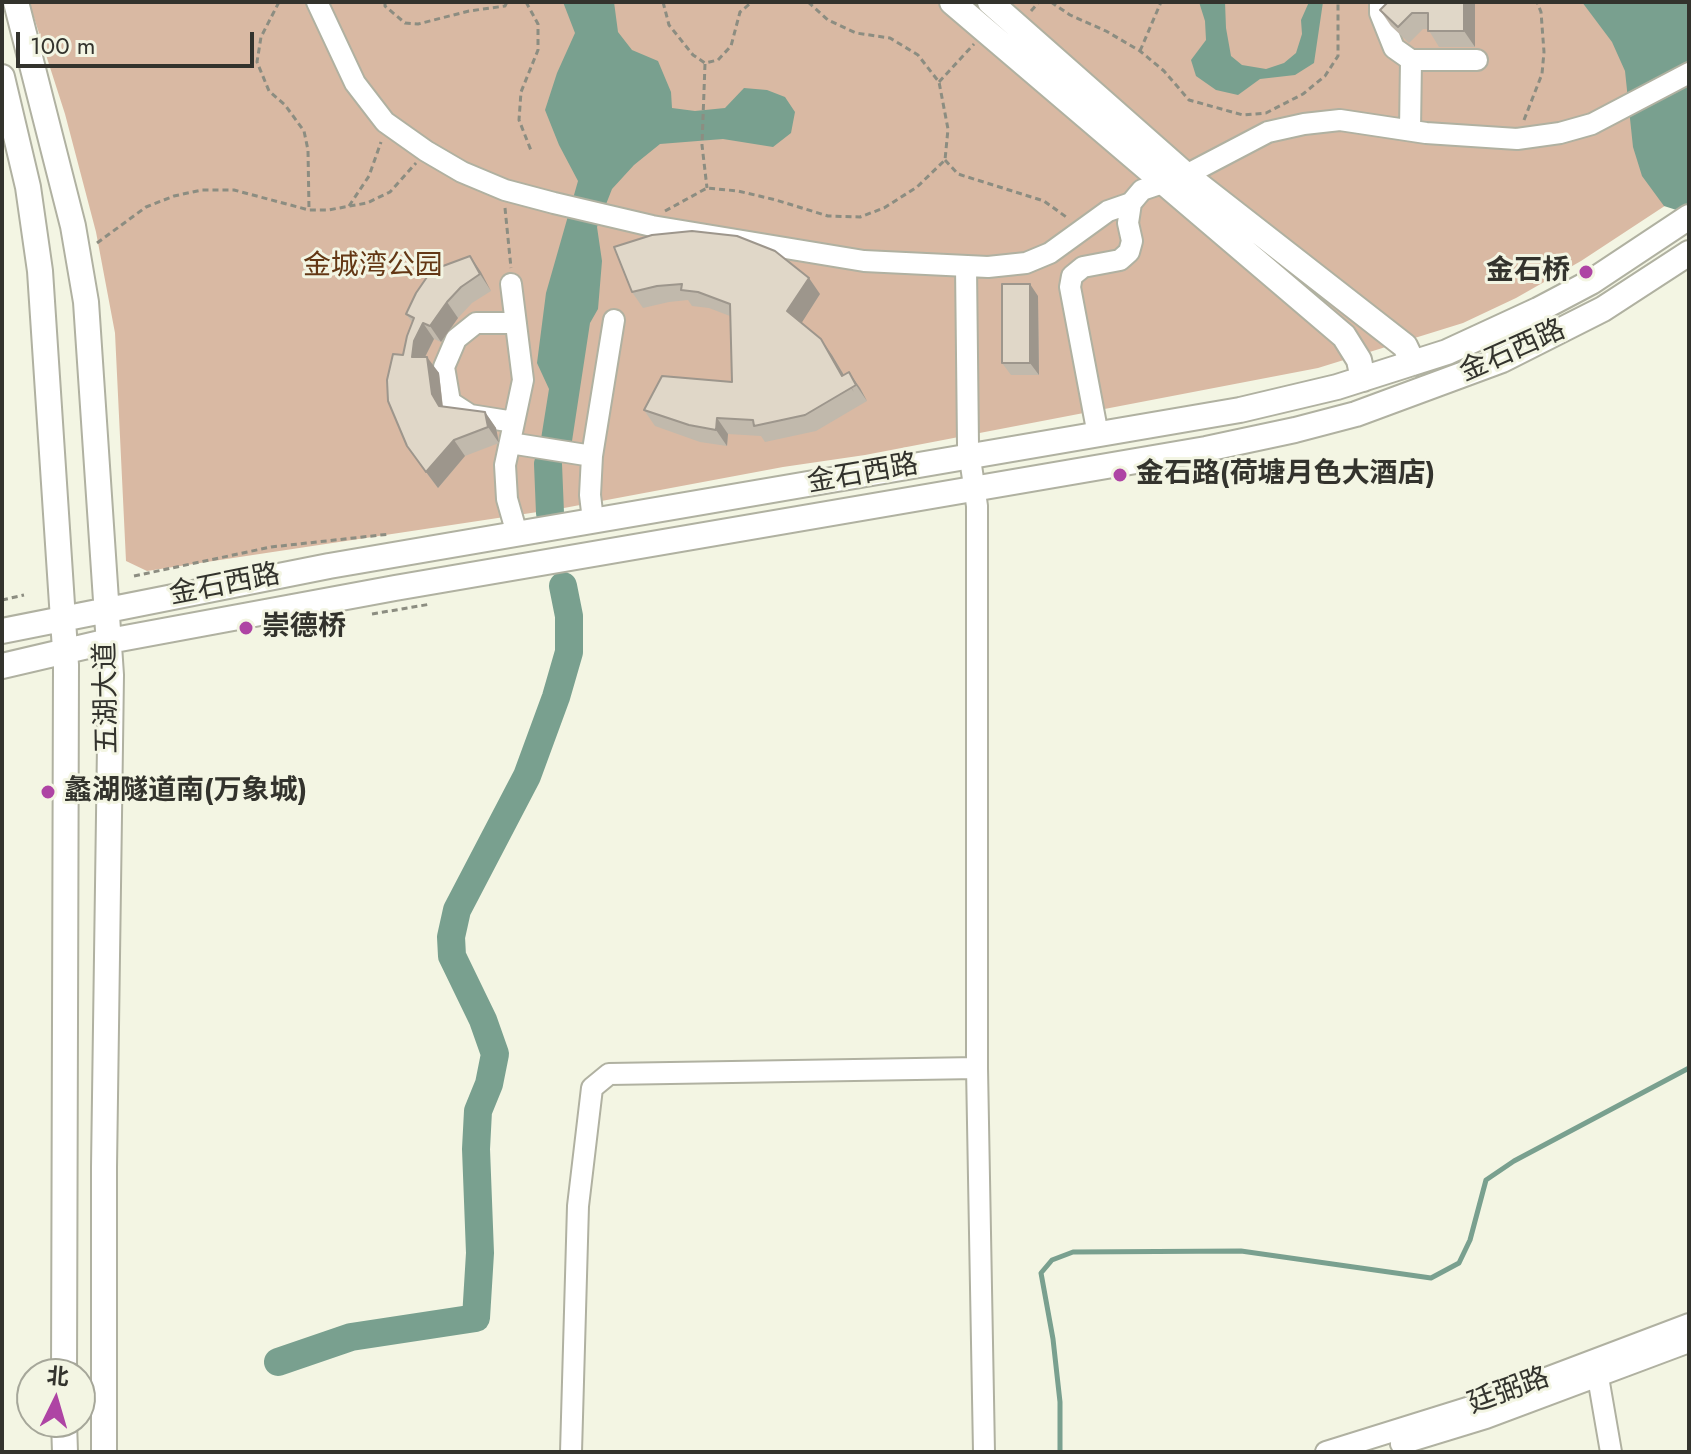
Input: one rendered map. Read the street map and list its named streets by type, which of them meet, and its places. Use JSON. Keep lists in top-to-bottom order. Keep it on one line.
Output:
{"streets":{"main road":["金石西路","五湖大道"],"street":["廷弼路"]},"crossings":[["金石西路","五湖大道"]],"parks":["金城湾公园"],"places":["金石桥","金石路(荷塘月色大酒店)","崇德桥","蠡湖隧道南(万象城)"],"scale_bar":"100 m","north":"top"}
